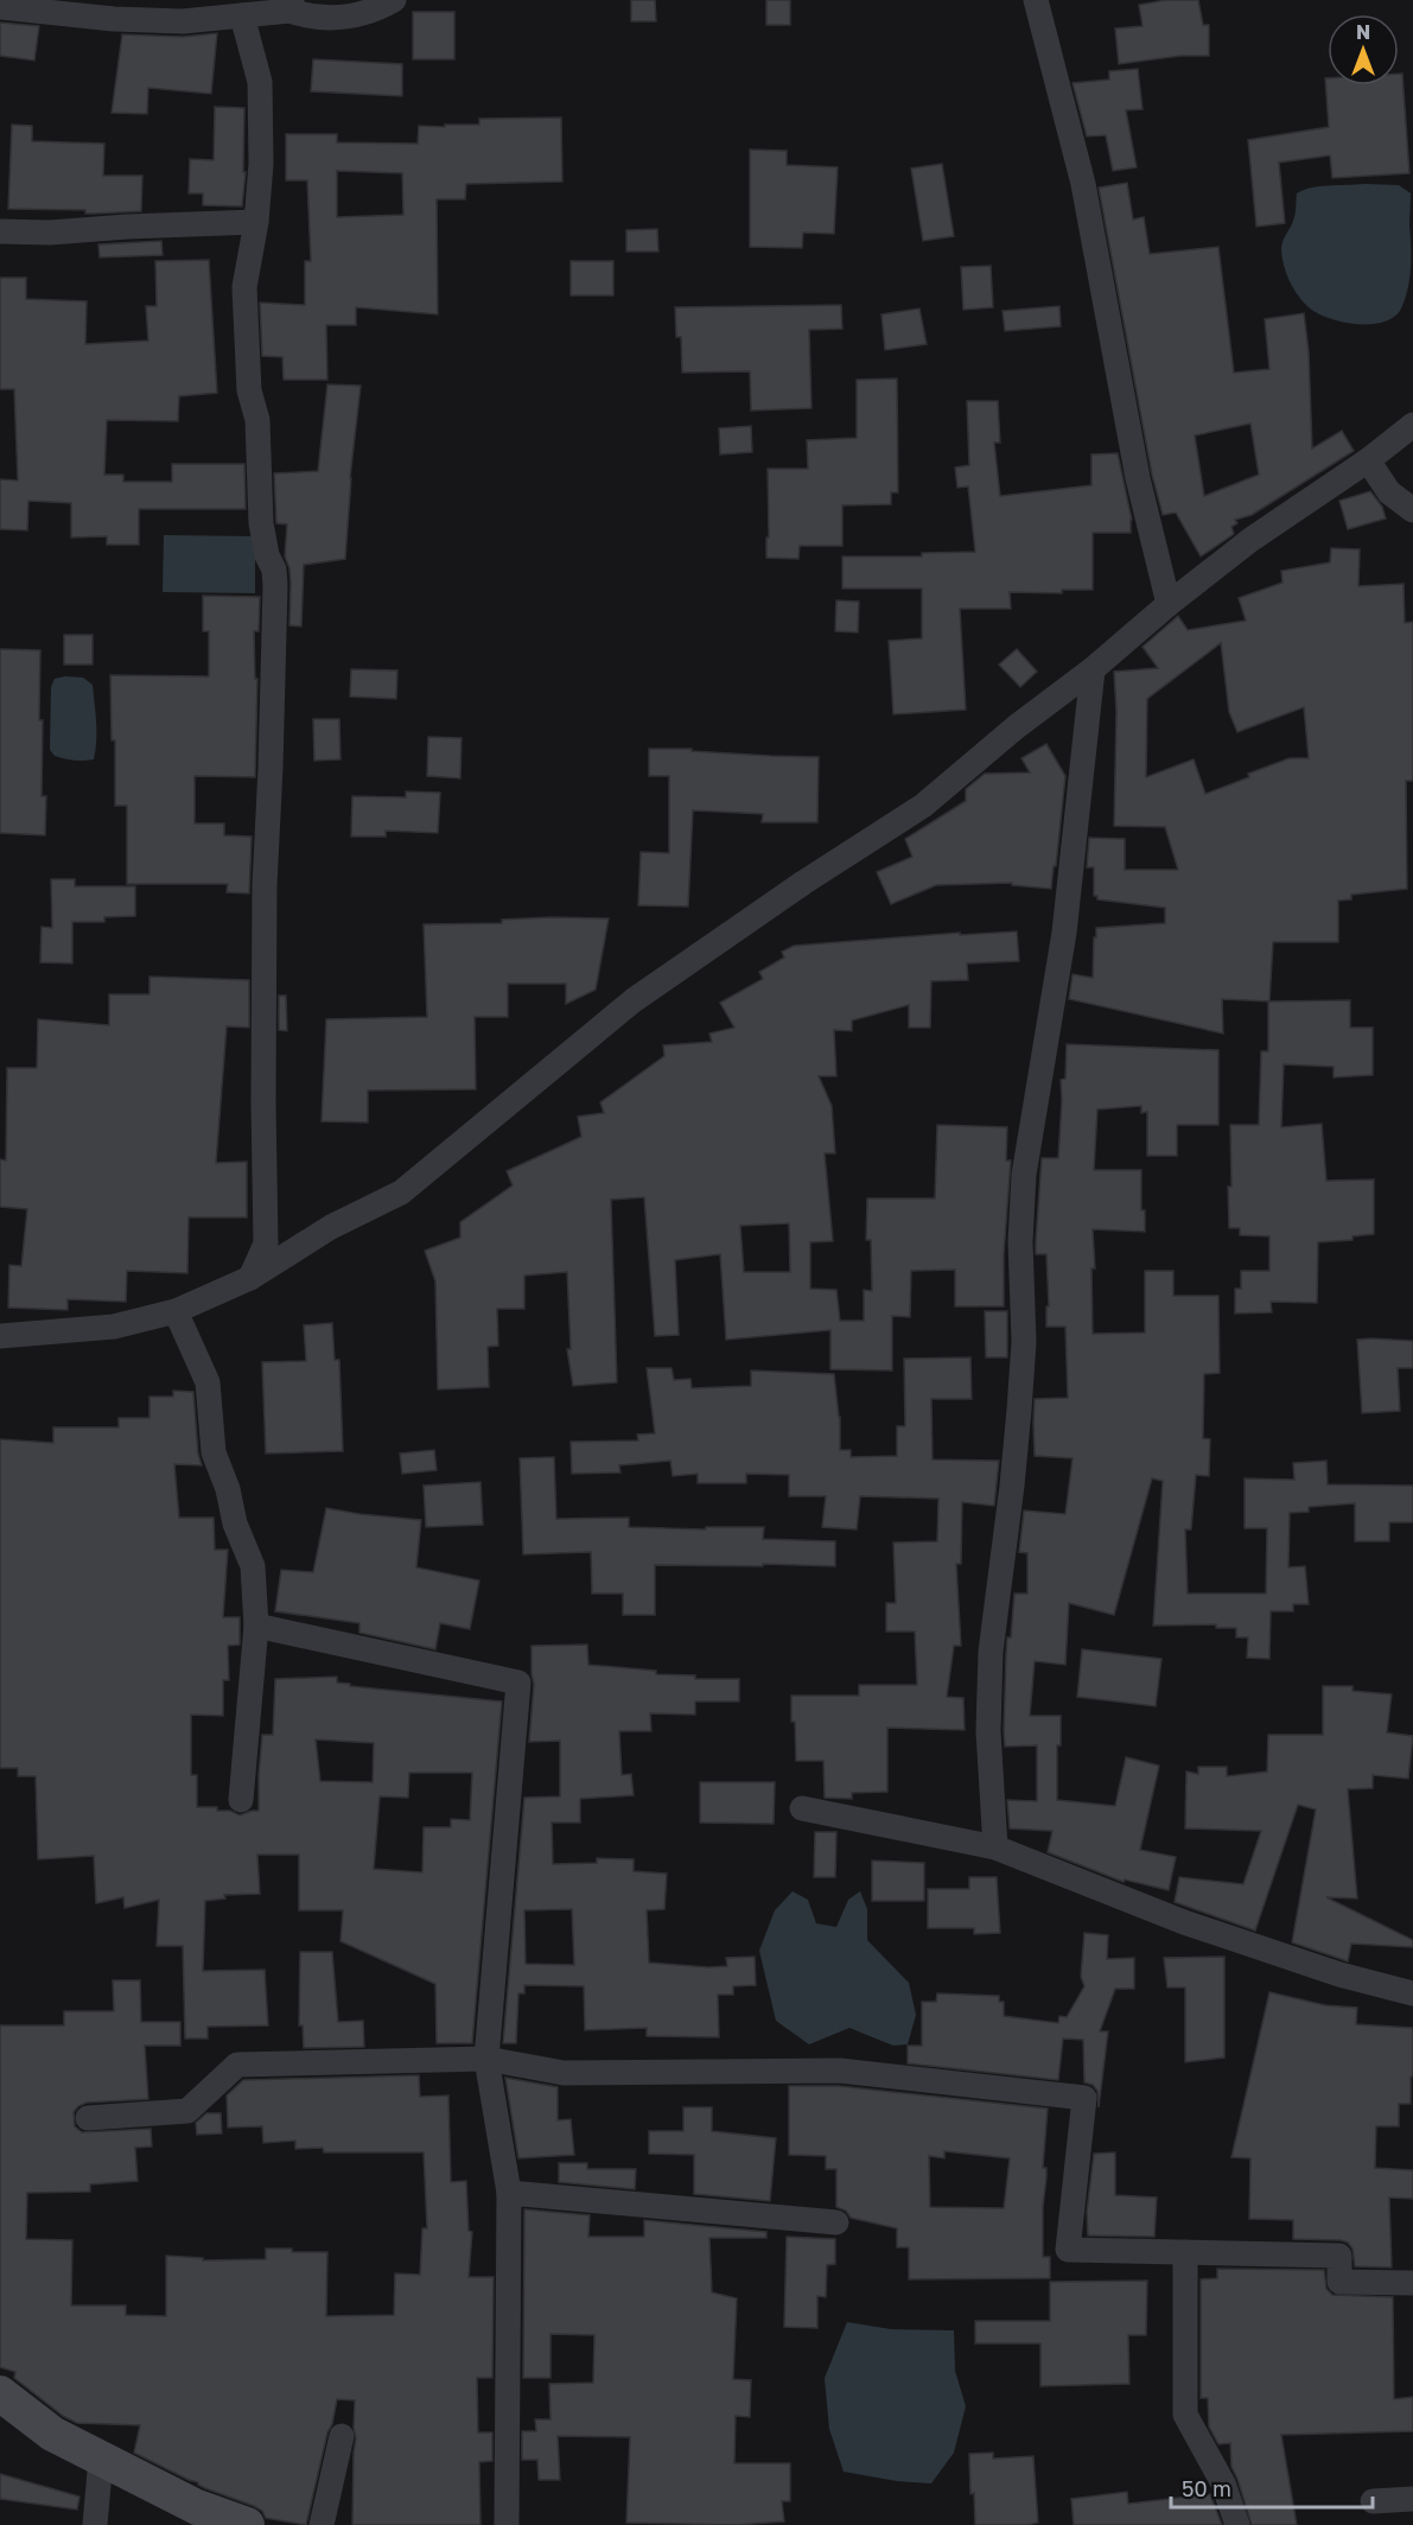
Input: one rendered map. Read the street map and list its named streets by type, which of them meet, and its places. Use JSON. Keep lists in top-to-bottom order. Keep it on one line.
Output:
{"scale_bar":"50 m","north":"top"}
